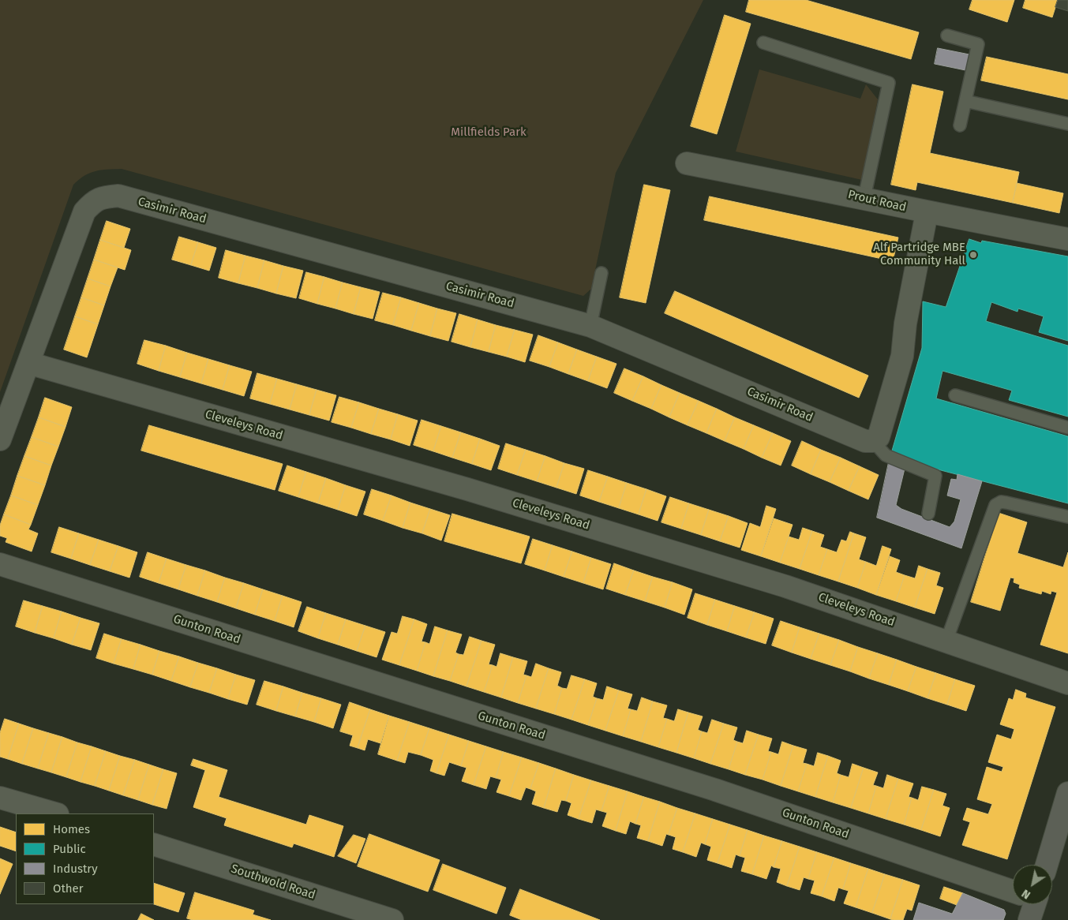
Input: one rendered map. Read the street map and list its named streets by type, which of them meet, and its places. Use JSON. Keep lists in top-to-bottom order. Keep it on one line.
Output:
{"streets":{"street":["Prout Road","Casimir Road","Cleveleys Road","Gunton Road","Southwold Road"]},"crossings":[["Casimir Road","Cleveleys Road"]],"parks":["Millfields Park"],"places":["Alf Partridge MBE Community Hall"],"legend":["Homes","Public","Industry","Other"],"north":"bottom left"}
